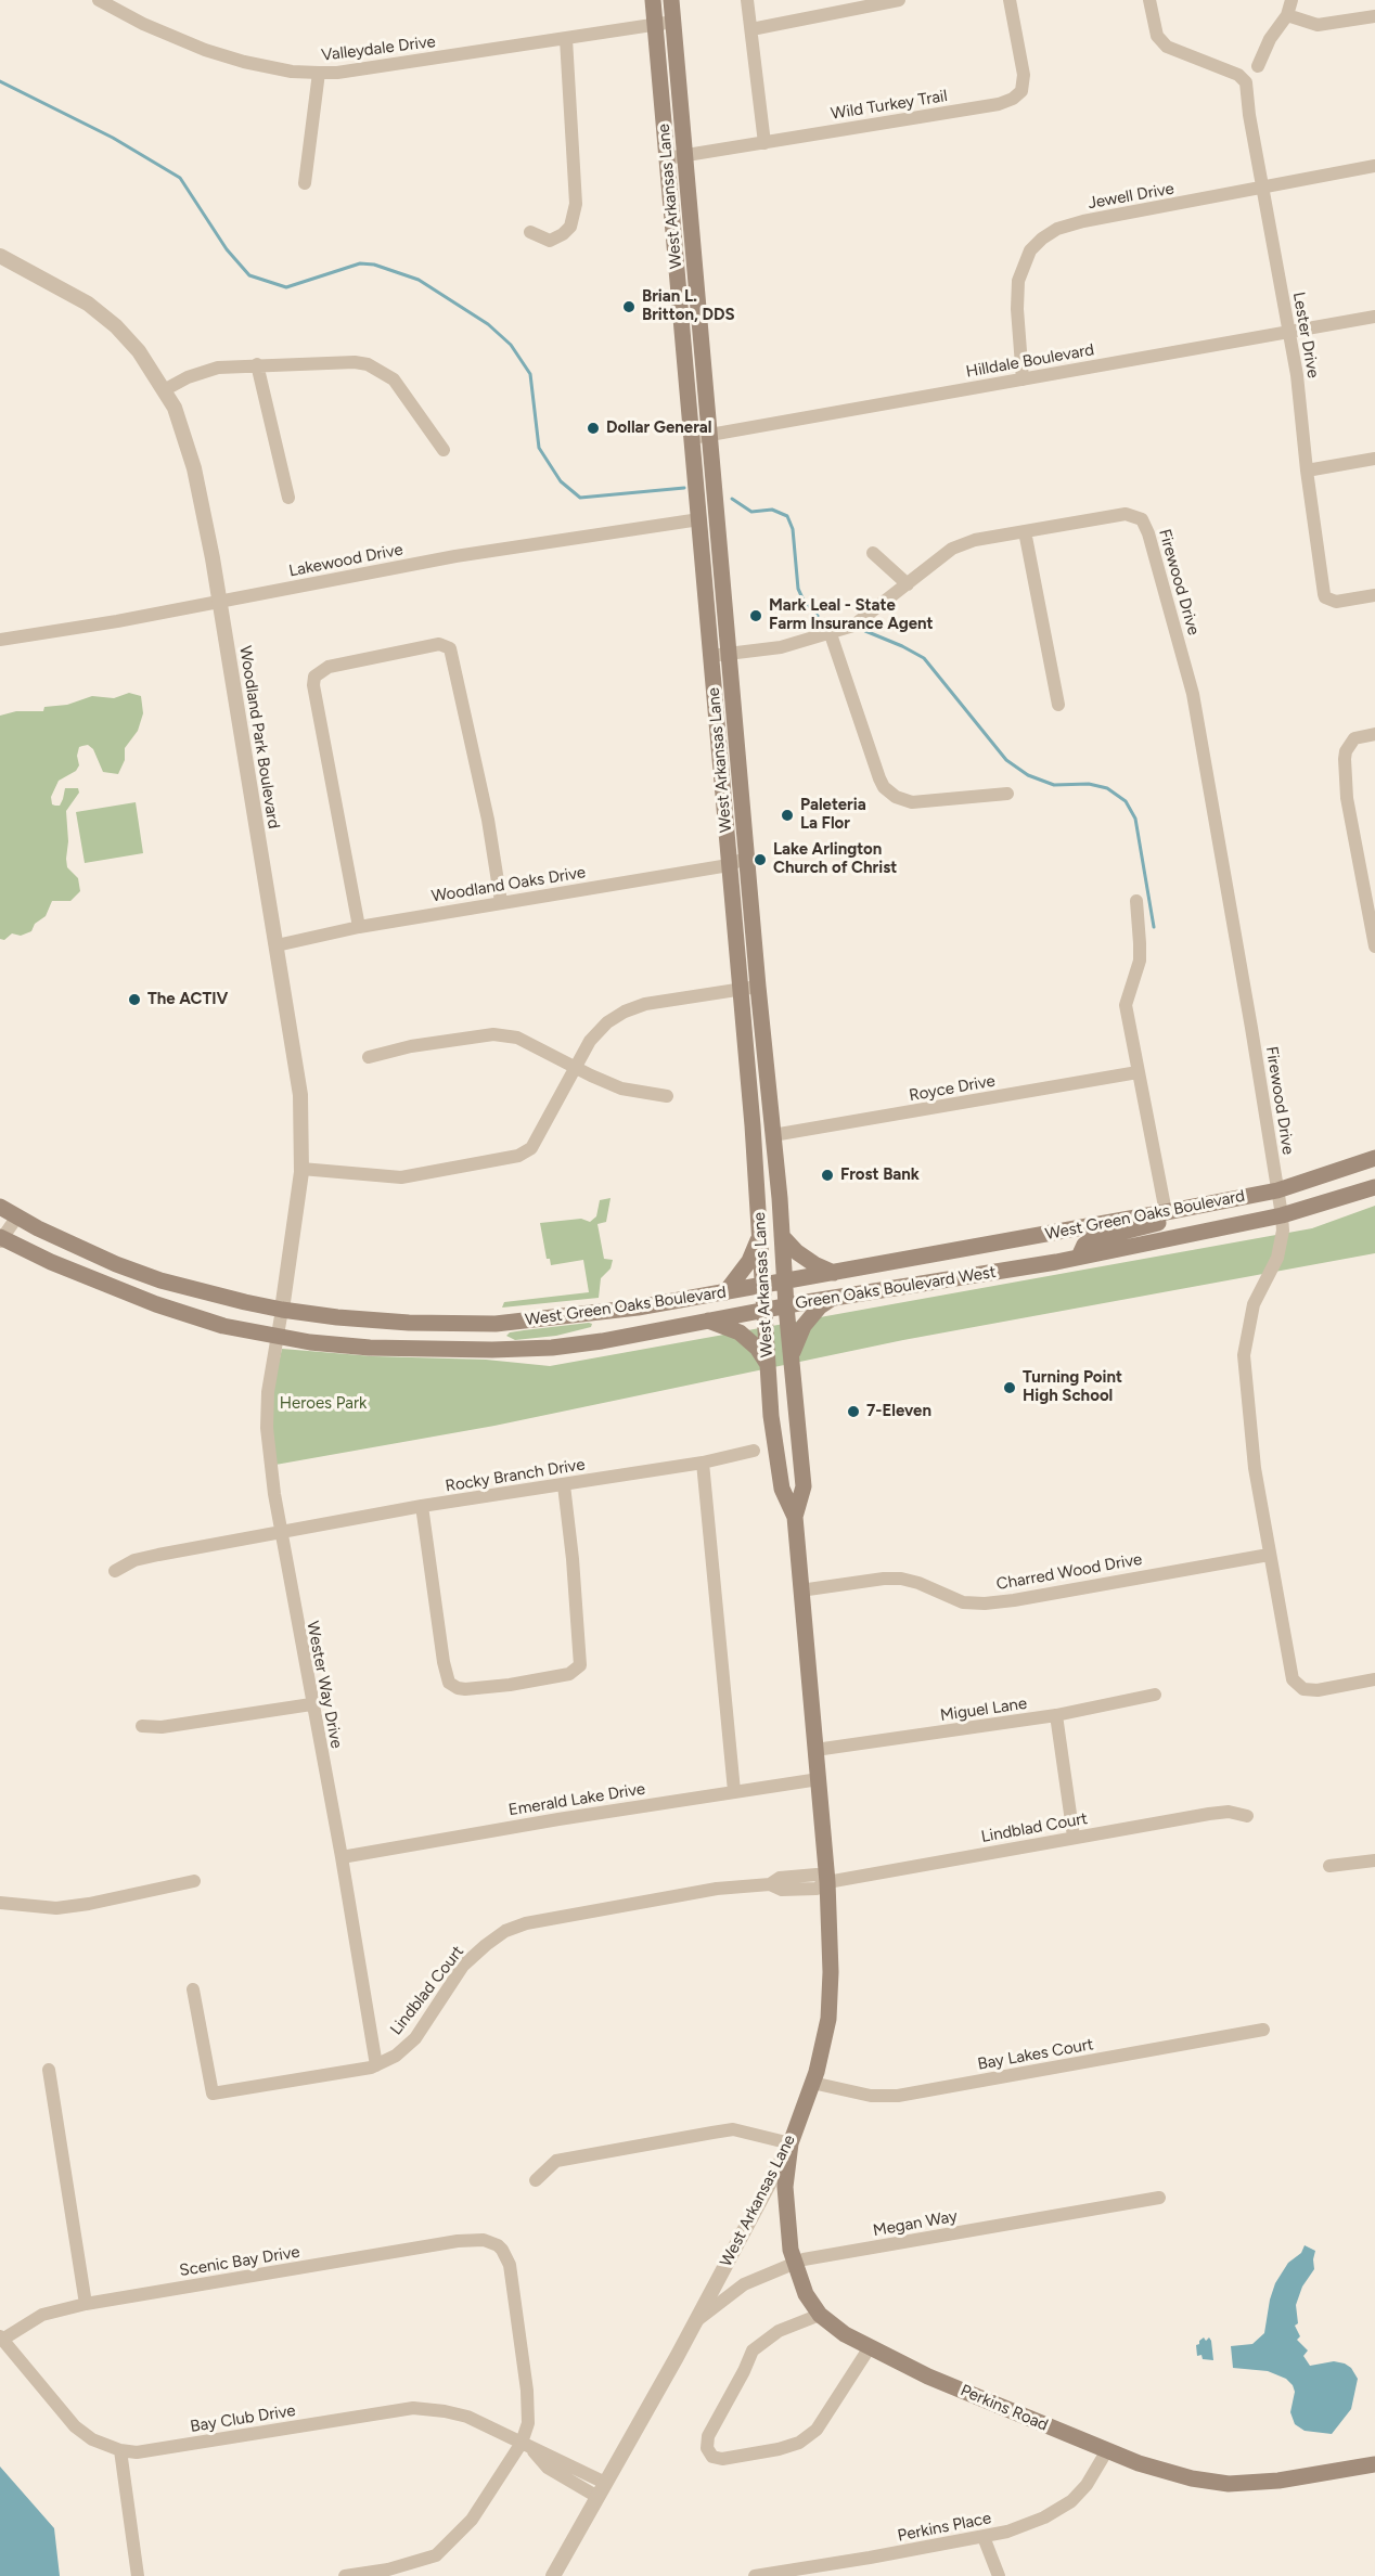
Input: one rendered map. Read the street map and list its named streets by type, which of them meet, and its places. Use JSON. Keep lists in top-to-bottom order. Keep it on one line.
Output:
{"streets":{"main road":["West Arkansas Lane","West Green Oaks Boulevard","Green Oaks Boulevard West","Perkins Road"],"street":["Valleydale Drive","Wild Turkey Trail","Jewell Drive","Lester Drive","Hilldale Boulevard","Lakewood Drive","Firewood Drive","Woodland Park Boulevard","Woodland Oaks Drive","Royce Drive","Rocky Branch Drive","Charred Wood Drive","Wester Way Drive","Miguel Lane","Emerald Lake Drive","Lindblad Court","Bay Lakes Court","Megan Way","Scenic Bay Drive","Bay Club Drive","Perkins Place"]},"crossings":[["Valleydale Drive","West Arkansas Lane"],["Wild Turkey Trail","West Arkansas Lane"],["West Arkansas Lane","Hilldale Boulevard"],["West Arkansas Lane","Lakewood Drive"],["West Arkansas Lane","Woodland Oaks Drive"],["West Arkansas Lane","Royce Drive"],["West Arkansas Lane","West Green Oaks Boulevard"],["West Arkansas Lane","Green Oaks Boulevard West"],["West Arkansas Lane","Charred Wood Drive"],["West Arkansas Lane","Miguel Lane"],["West Arkansas Lane","Emerald Lake Drive"],["West Arkansas Lane","Lindblad Court"],["West Arkansas Lane","Bay Lakes Court"],["West Arkansas Lane","Megan Way"],["West Arkansas Lane","Perkins Road"],["West Arkansas Lane","Bay Club Drive"],["Jewell Drive","Lester Drive"],["Jewell Drive","Hilldale Boulevard"],["Lester Drive","Hilldale Boulevard"],["Lakewood Drive","Woodland Park Boulevard"],["Firewood Drive","West Green Oaks Boulevard"],["Firewood Drive","Green Oaks Boulevard West"],["Firewood Drive","Charred Wood Drive"],["Woodland Park Boulevard","Woodland Oaks Drive"],["Woodland Park Boulevard","West Green Oaks Boulevard"],["Woodland Park Boulevard","Wester Way Drive"],["West Green Oaks Boulevard","Wester Way Drive"],["Green Oaks Boulevard West","Wester Way Drive"],["Rocky Branch Drive","Wester Way Drive"],["Wester Way Drive","Emerald Lake Drive"],["Wester Way Drive","Lindblad Court"],["Megan Way","Perkins Road"],["Scenic Bay Drive","Bay Club Drive"],["Perkins Road","Perkins Place"]],"parks":["Heroes Park"],"places":["Brian L. Britton, DDS","Dollar General","Mark Leal - State Farm Insurance Agent","Paleteria La Flor","Lake Arlington Church of Christ","The ACTIV","Frost Bank","Turning Point High School","7-Eleven"]}
